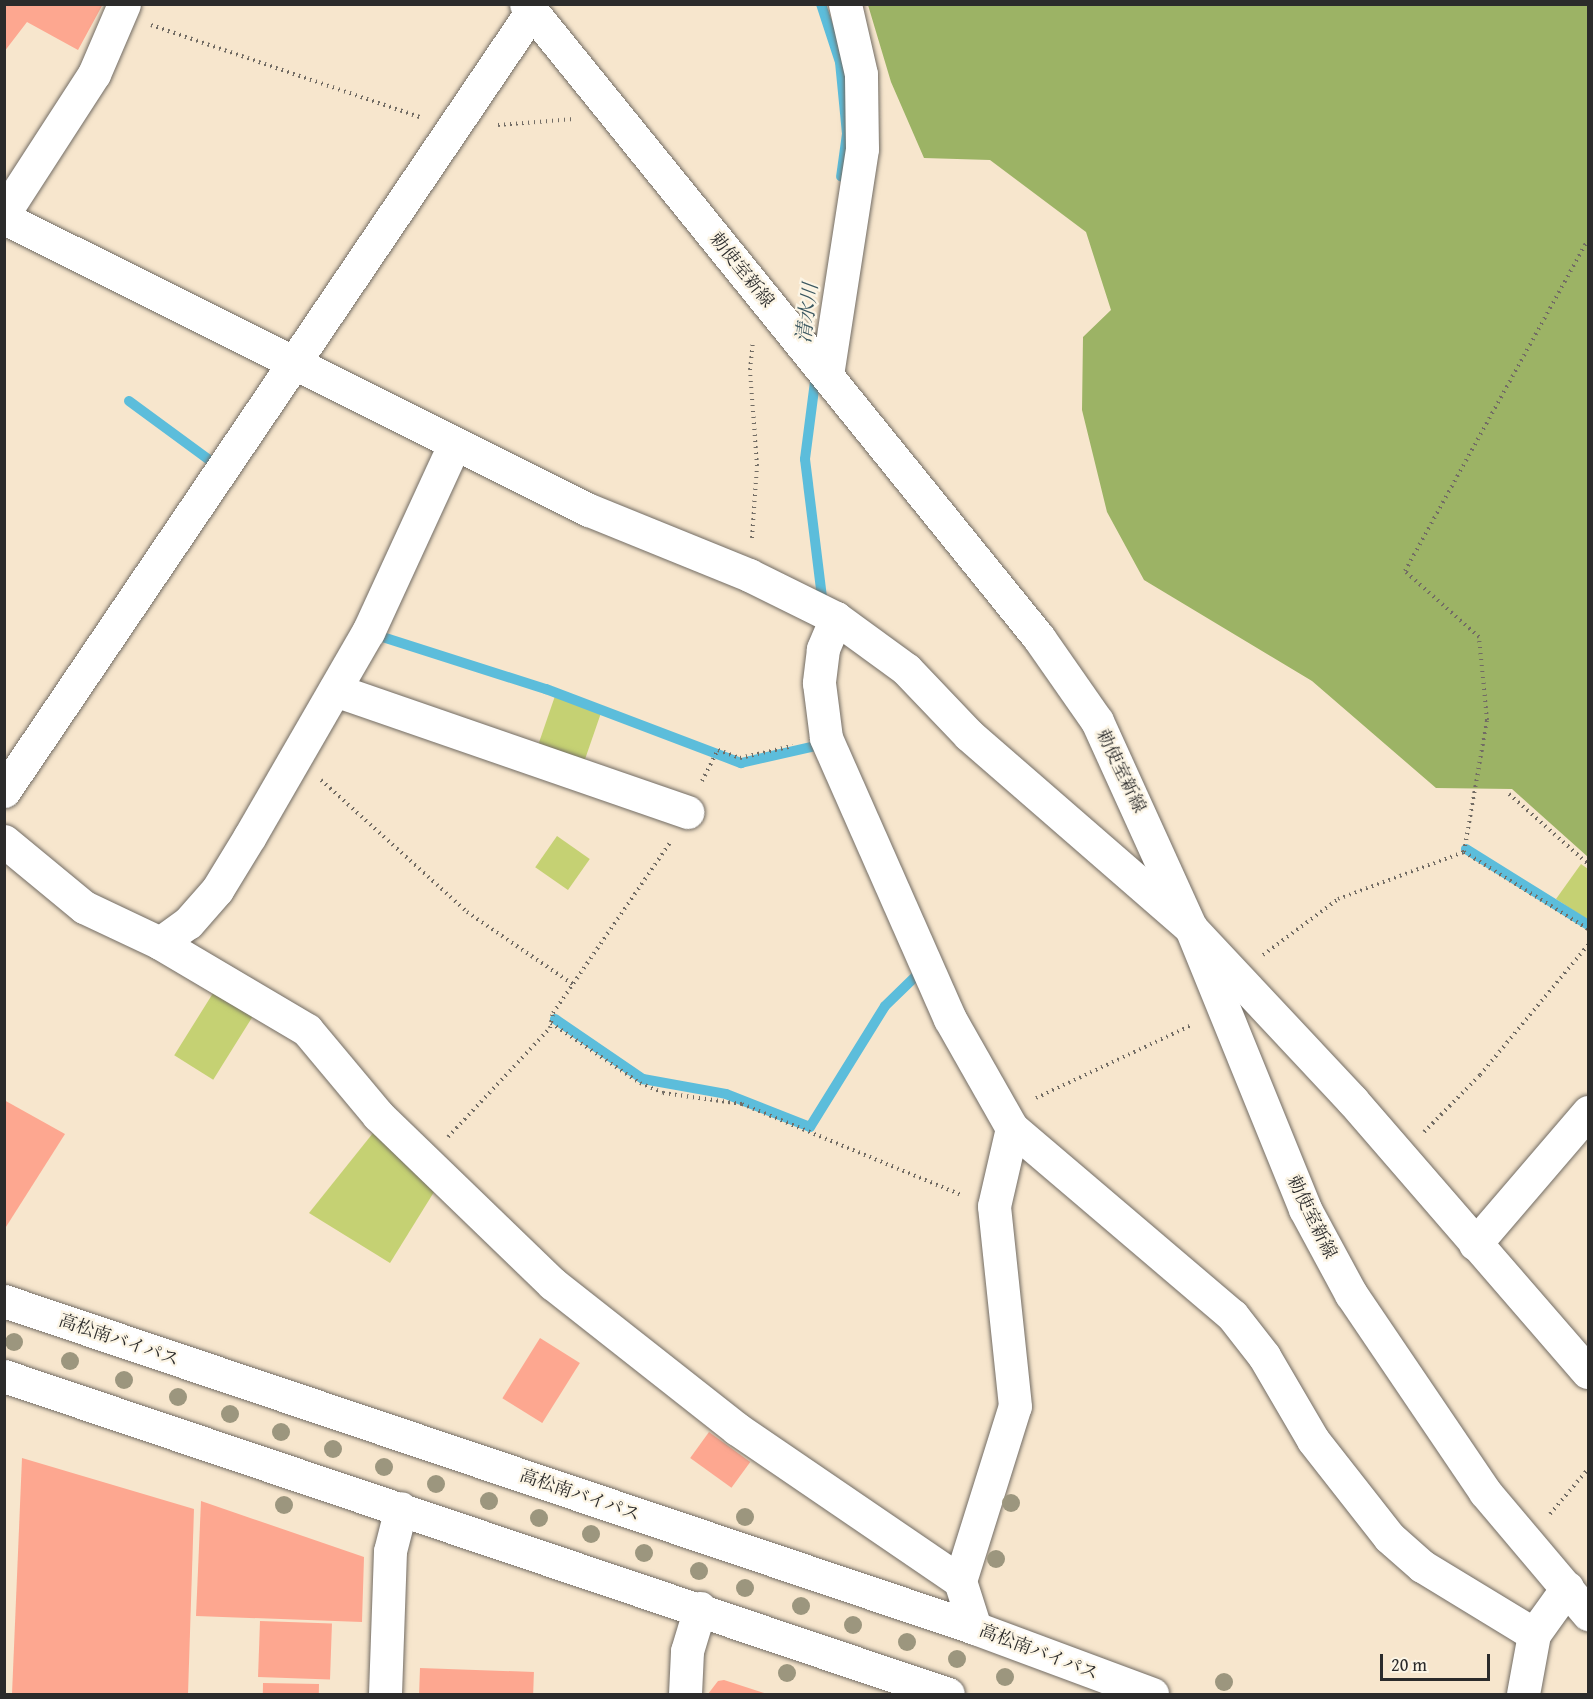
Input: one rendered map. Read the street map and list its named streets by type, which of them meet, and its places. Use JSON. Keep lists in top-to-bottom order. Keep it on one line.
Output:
{"streets":{"main road":["勅使室新線","高松南バイパス"]},"water":["清水川"],"scale_bar":"20 m"}
